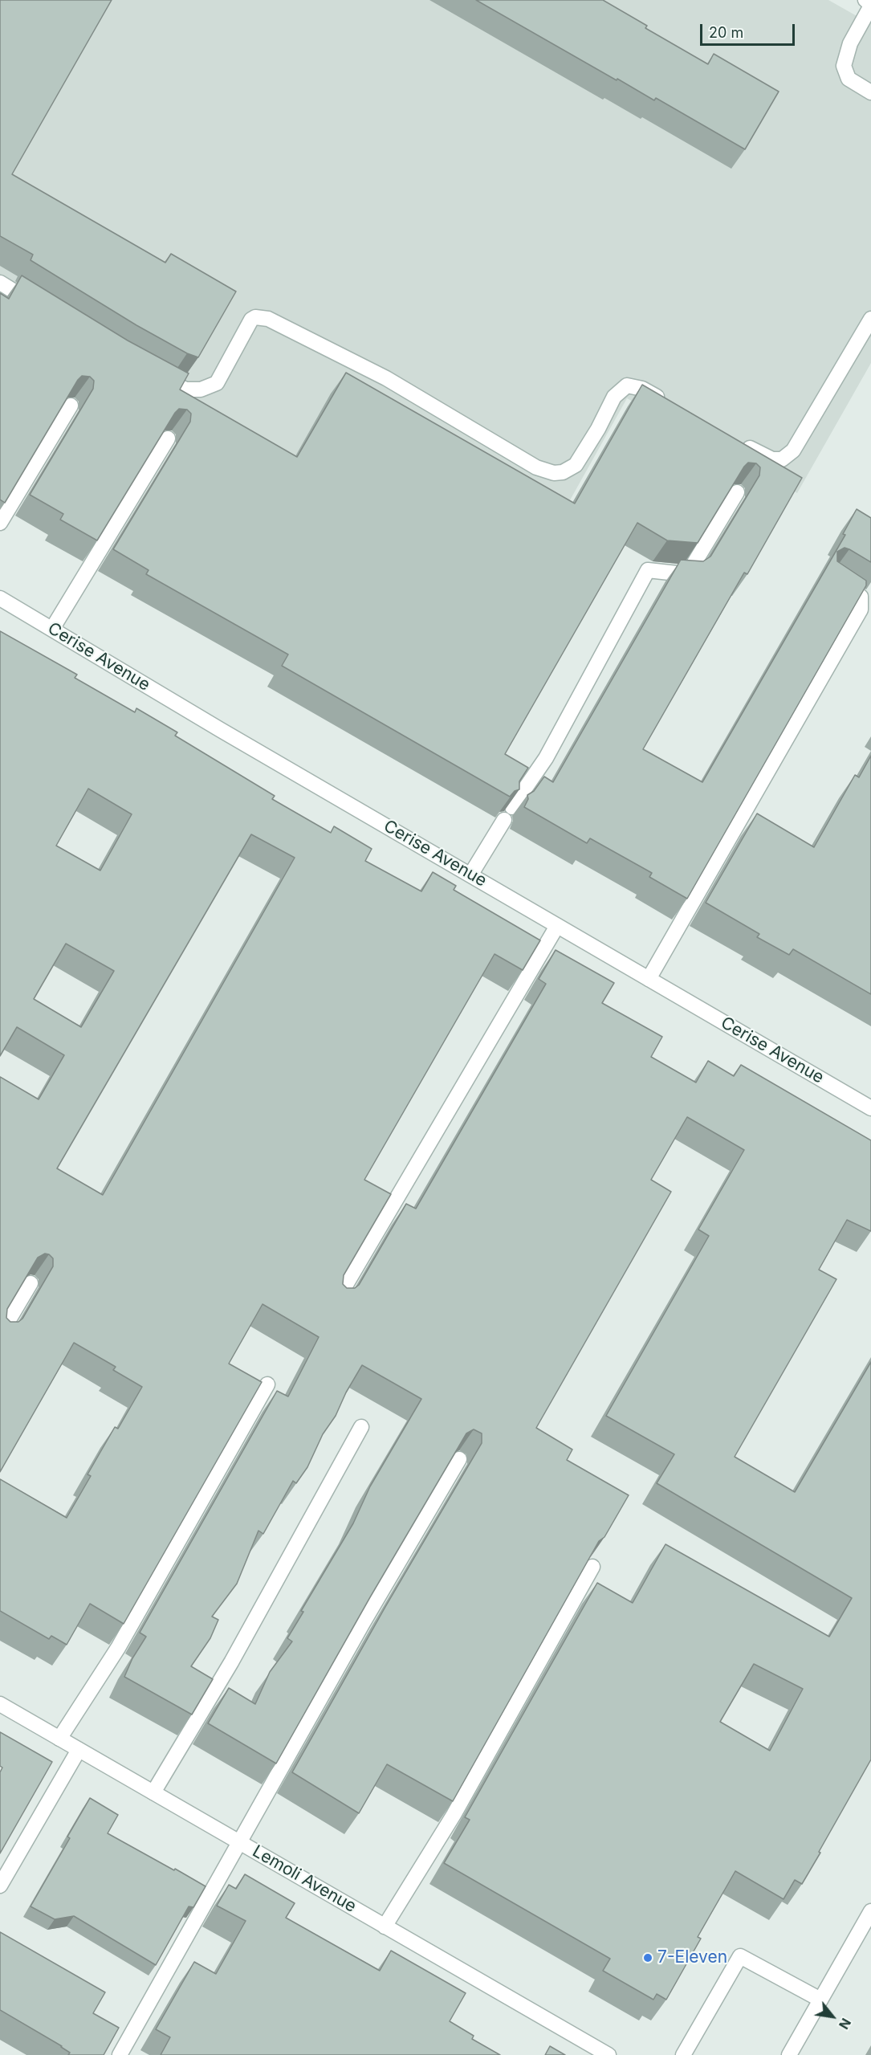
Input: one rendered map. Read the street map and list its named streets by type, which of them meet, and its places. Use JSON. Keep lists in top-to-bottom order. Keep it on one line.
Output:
{"streets":{"street":["Cerise Avenue","Lemoli Avenue"]},"places":["7-Eleven"],"scale_bar":"20 m","north":"bottom right"}
